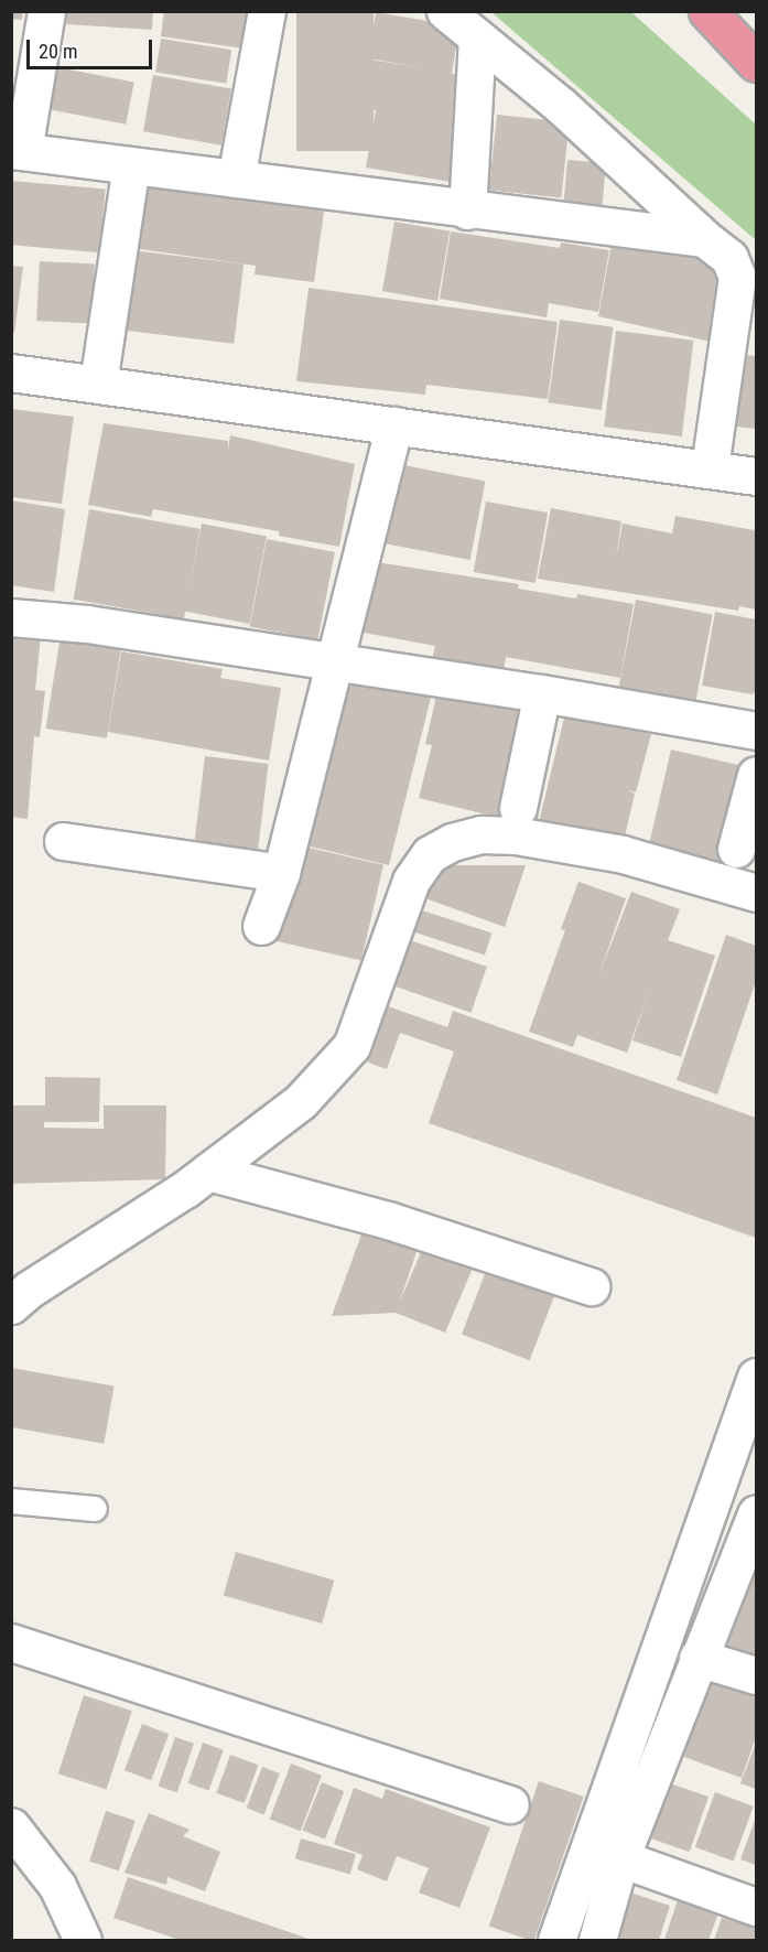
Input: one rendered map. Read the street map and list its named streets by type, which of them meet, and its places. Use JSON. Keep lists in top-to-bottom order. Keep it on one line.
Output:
{"scale_bar":"20 m"}
